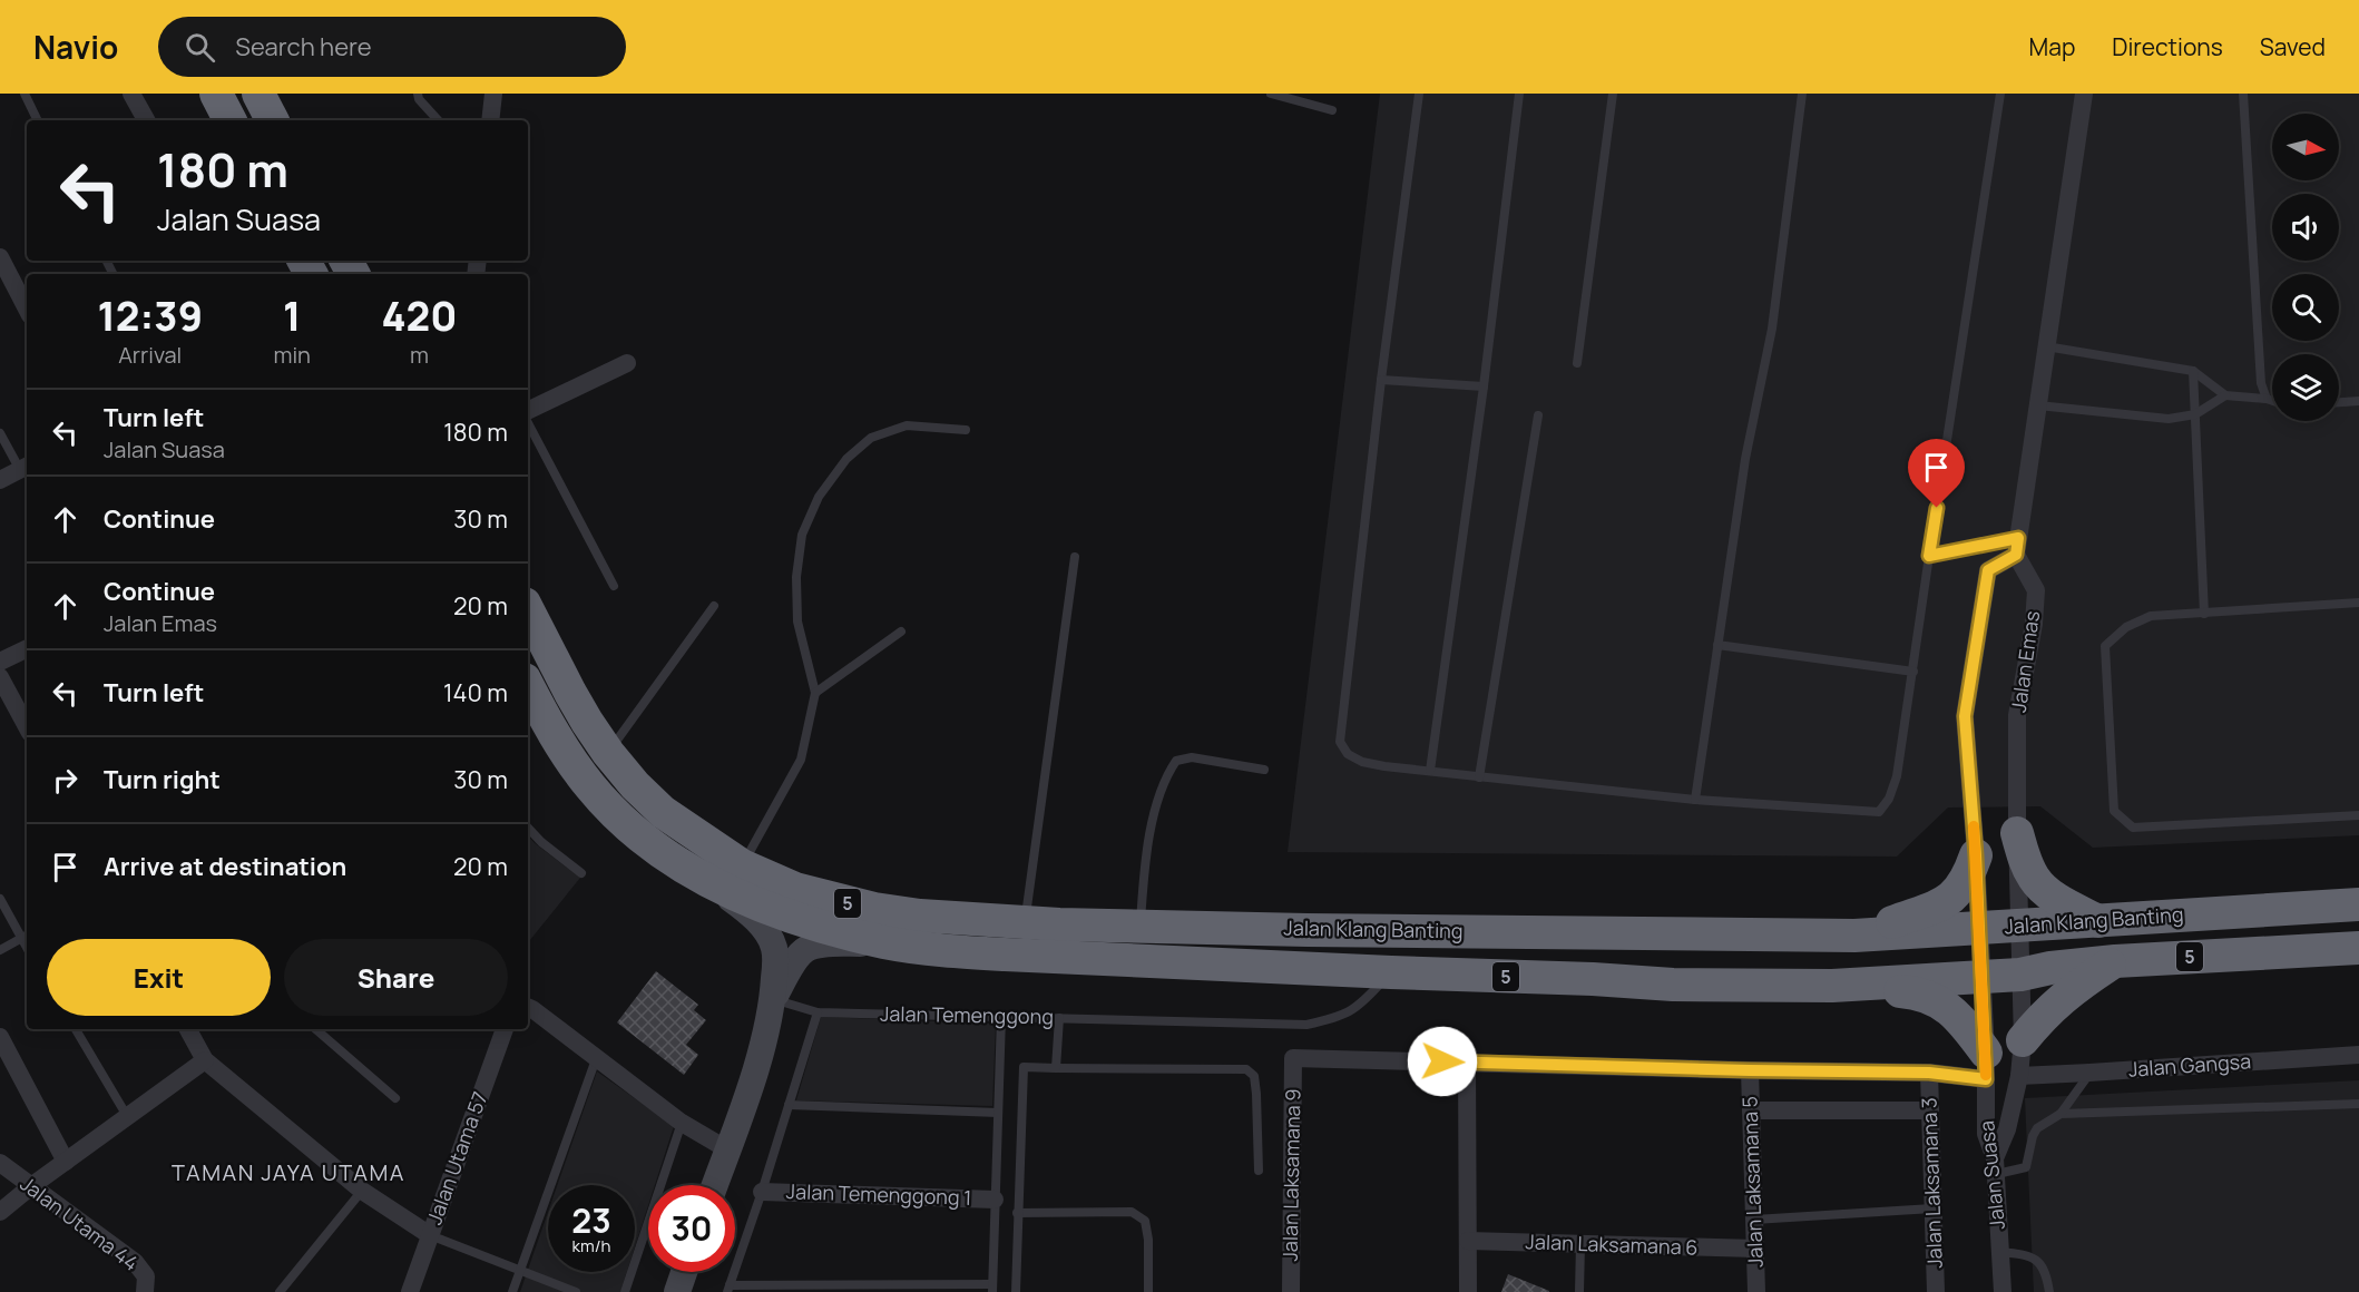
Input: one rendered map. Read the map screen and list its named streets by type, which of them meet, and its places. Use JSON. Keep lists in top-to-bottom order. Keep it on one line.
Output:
{"streets":{"highway":["5","Jalan Klang Banting"],"street":["Jalan Emas","Jalan Gangsa","Jalan Utama 57","Jalan Laksamana 9","Jalan Suasa","Jalan Laksamana 5","Jalan Laksamana 3","Jalan Temenggong 1","Jalan Utama 44","Jalan Laksamana 6"],"lane":["Jalan Temenggong"]},"crossings":[["Jalan Emas","Jalan Klang Banting"],["Jalan Emas","Jalan Gangsa"],["Jalan Emas","Jalan Suasa"],["Jalan Klang Banting","Jalan Temenggong"],["Jalan Klang Banting","Jalan Suasa"],["Jalan Laksamana 5","Jalan Laksamana 6"]],"districts":["TAMAN JAYA UTAMA"],"north":"right","page":{"header":"Navio","search":"Search here","nav":["Map","Directions","Saved"],"turn":["180 m","Jalan Suasa"],"eta":["12:39","Arrival","1","min","420","m"],"list":[{"name":"Turn left","note":"Jalan Suasa","value":"180 m"},{"name":"Continue","value":"30 m"},{"name":"Continue","note":"Jalan Emas","value":"20 m"},{"name":"Turn left","value":"140 m"},{"name":"Turn right","value":"30 m"},{"name":"Arrive at destination","value":"20 m"}],"buttons":["Exit","Share"],"speed":"23 km/h","limit":"30"}}
